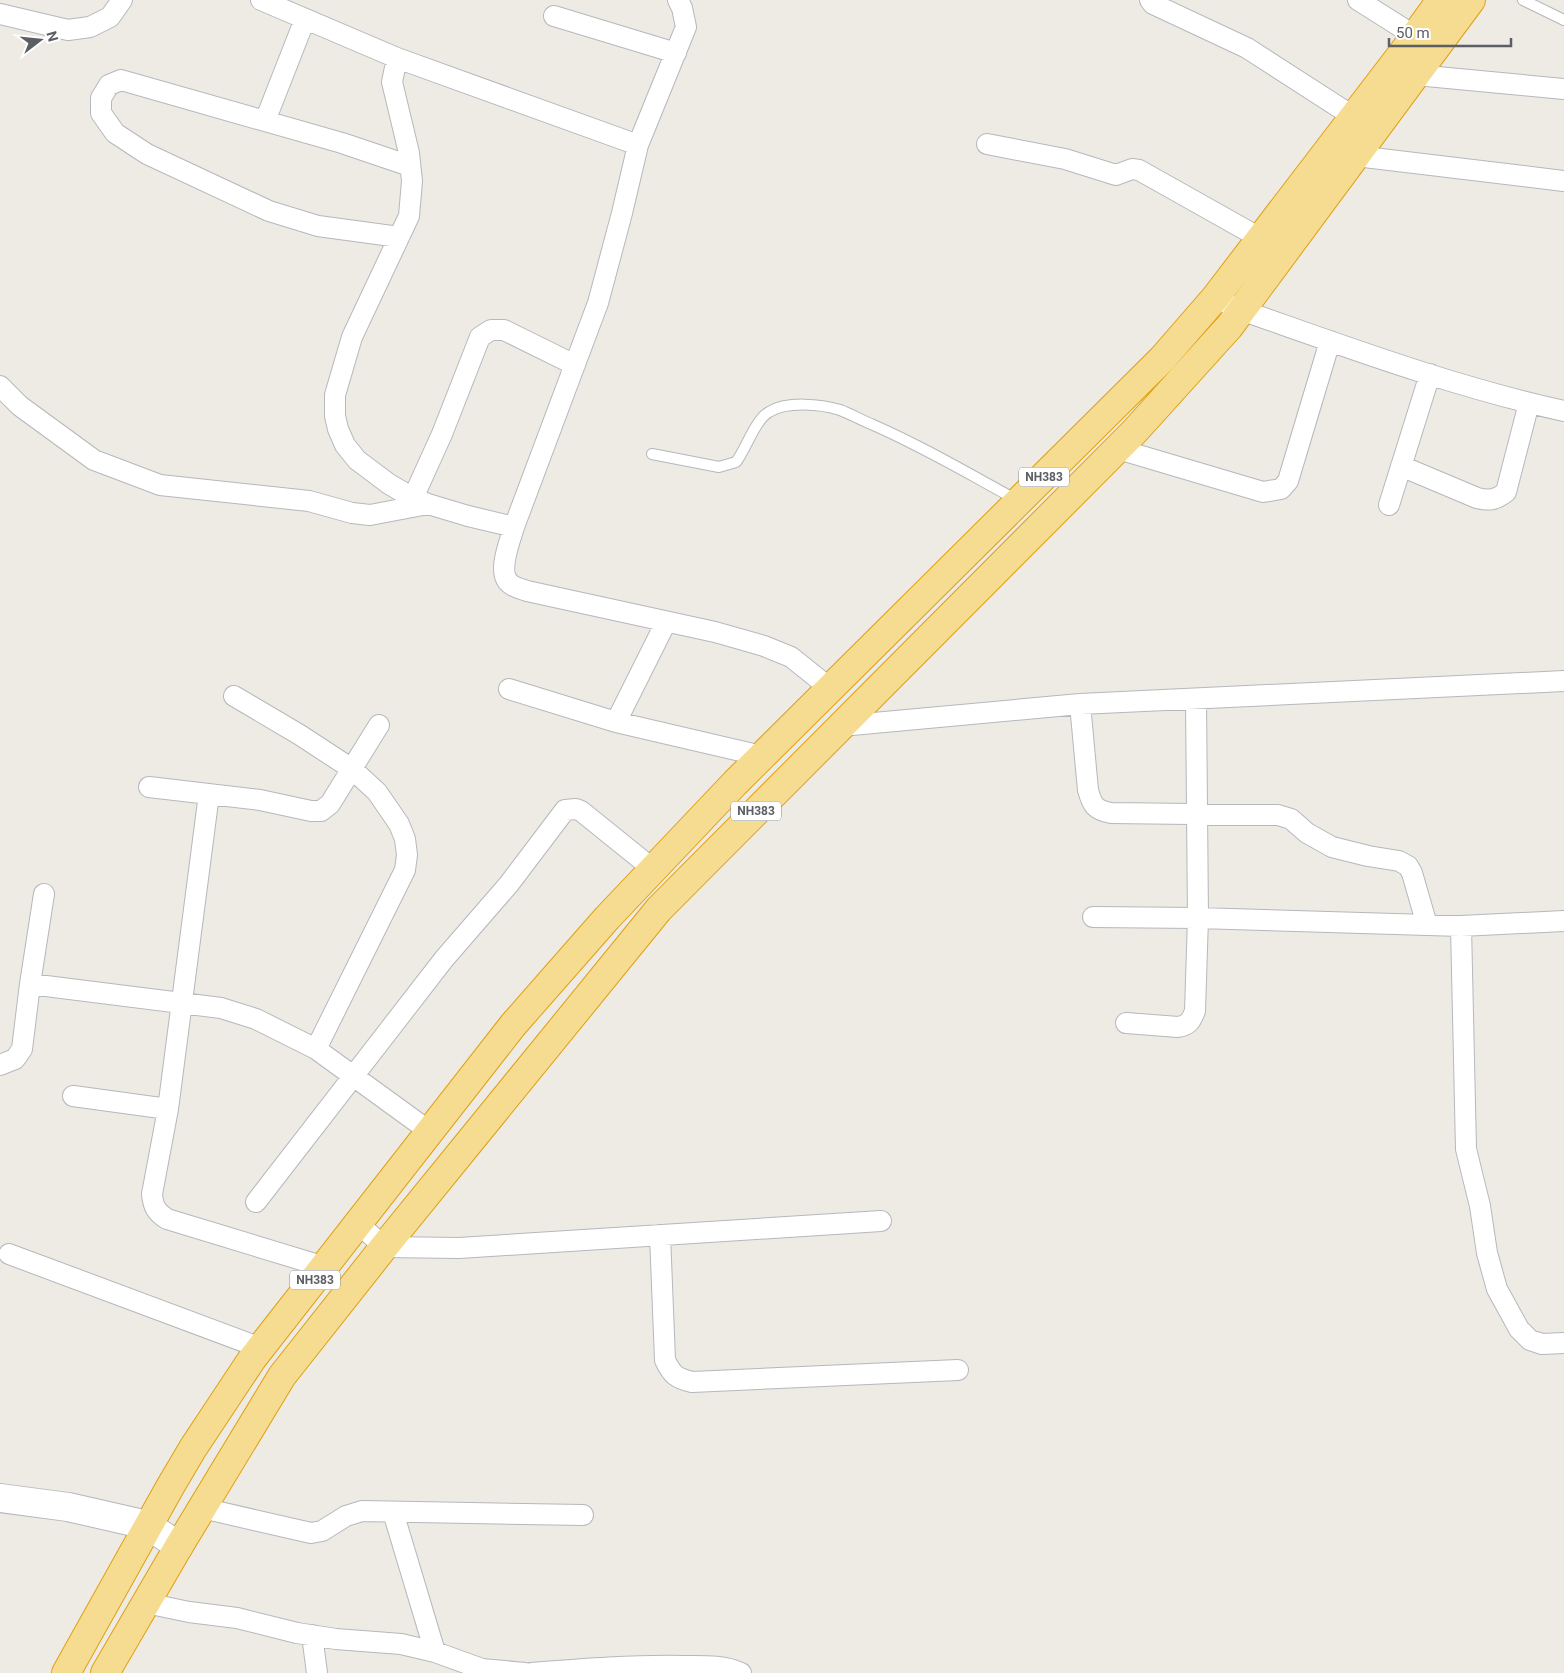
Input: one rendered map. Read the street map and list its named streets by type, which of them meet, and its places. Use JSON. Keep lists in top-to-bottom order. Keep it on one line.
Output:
{"streets":{"highway":["NH383"]},"scale_bar":"50 m","north":"right"}
